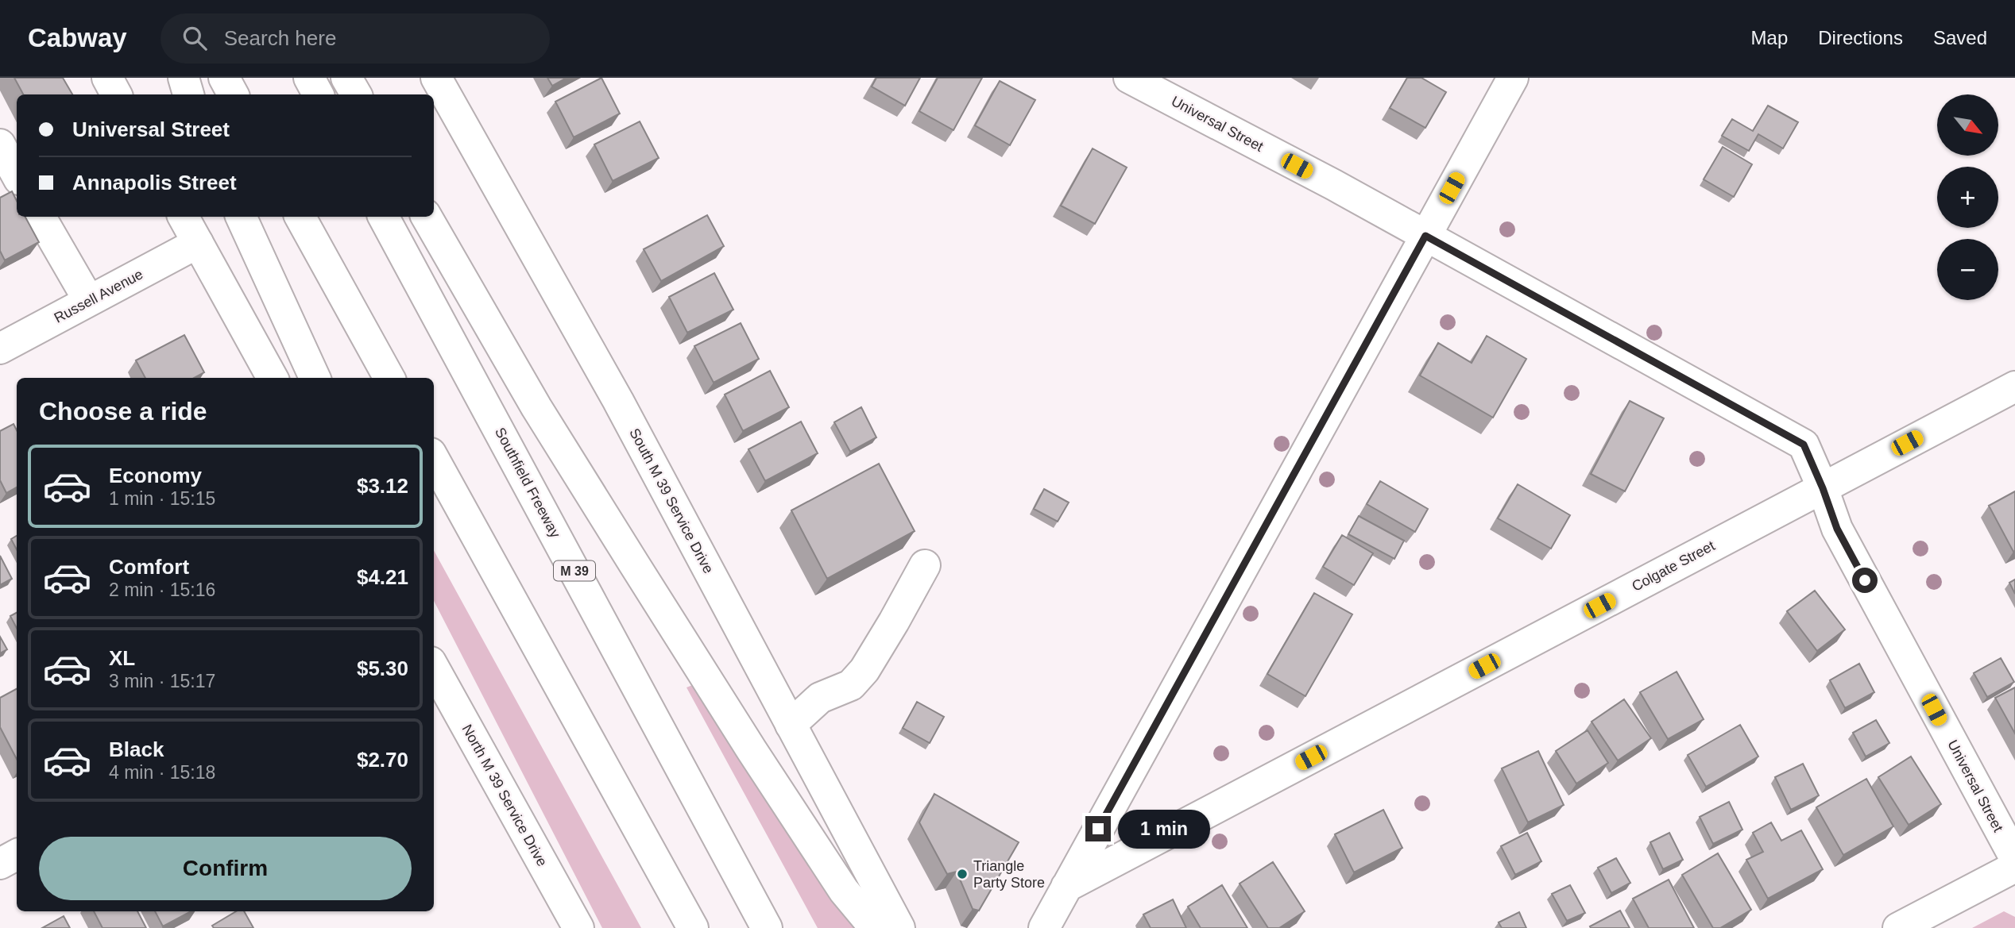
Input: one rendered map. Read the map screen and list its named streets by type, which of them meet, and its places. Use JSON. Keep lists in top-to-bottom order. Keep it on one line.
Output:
{"streets":{"main road":["Universal Street","Russell Avenue","Southfield Freeway","South M 39 Service Drive","Colgate Street","M 39","North M 39 Service Drive"]},"crossings":[["Universal Street","Colgate Street"]],"places":["Triangle Party Store"],"north":"bottom right","page":{"header":"Cabway","search":"Search here","nav":["Map","Directions","Saved"],"map_buttons":["+","−"],"banner":["Universal Street","Annapolis Street"],"heading":"Choose a ride","list":[{"name":"Economy","note":"1 min · 15:15","value":"$3.12"},{"name":"Comfort","note":"2 min · 15:16","value":"$4.21"},{"name":"XL","note":"3 min · 15:17","value":"$5.30"},{"name":"Black","note":"4 min · 15:18","value":"$2.70"}],"bubble":"1 min","buttons":"Confirm"}}
